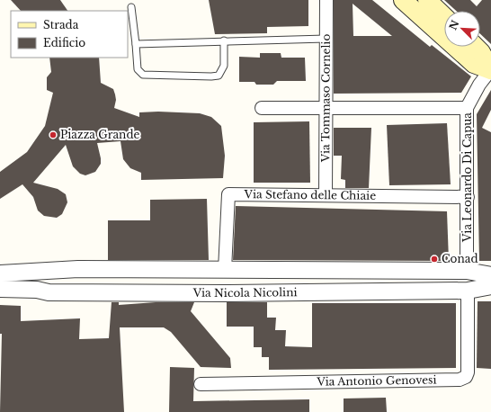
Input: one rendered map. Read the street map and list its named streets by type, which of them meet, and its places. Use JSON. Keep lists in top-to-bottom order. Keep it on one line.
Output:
{"streets":{"street":["Via Tommaso Cornelio","Via Leonardo Di Capua","Via Stefano delle Chiaie","Via Nicola Nicolini","Via Antonio Genovesi"]},"crossings":[["Via Tommaso Cornelio","Via Stefano delle Chiaie"],["Via Leonardo Di Capua","Via Stefano delle Chiaie"],["Via Leonardo Di Capua","Via Nicola Nicolini"],["Via Stefano delle Chiaie","Via Nicola Nicolini"],["Via Nicola Nicolini","Via Antonio Genovesi"]],"places":["Piazza Grande","Conad"],"legend":["Strada","Edificio"],"north":"top left"}
